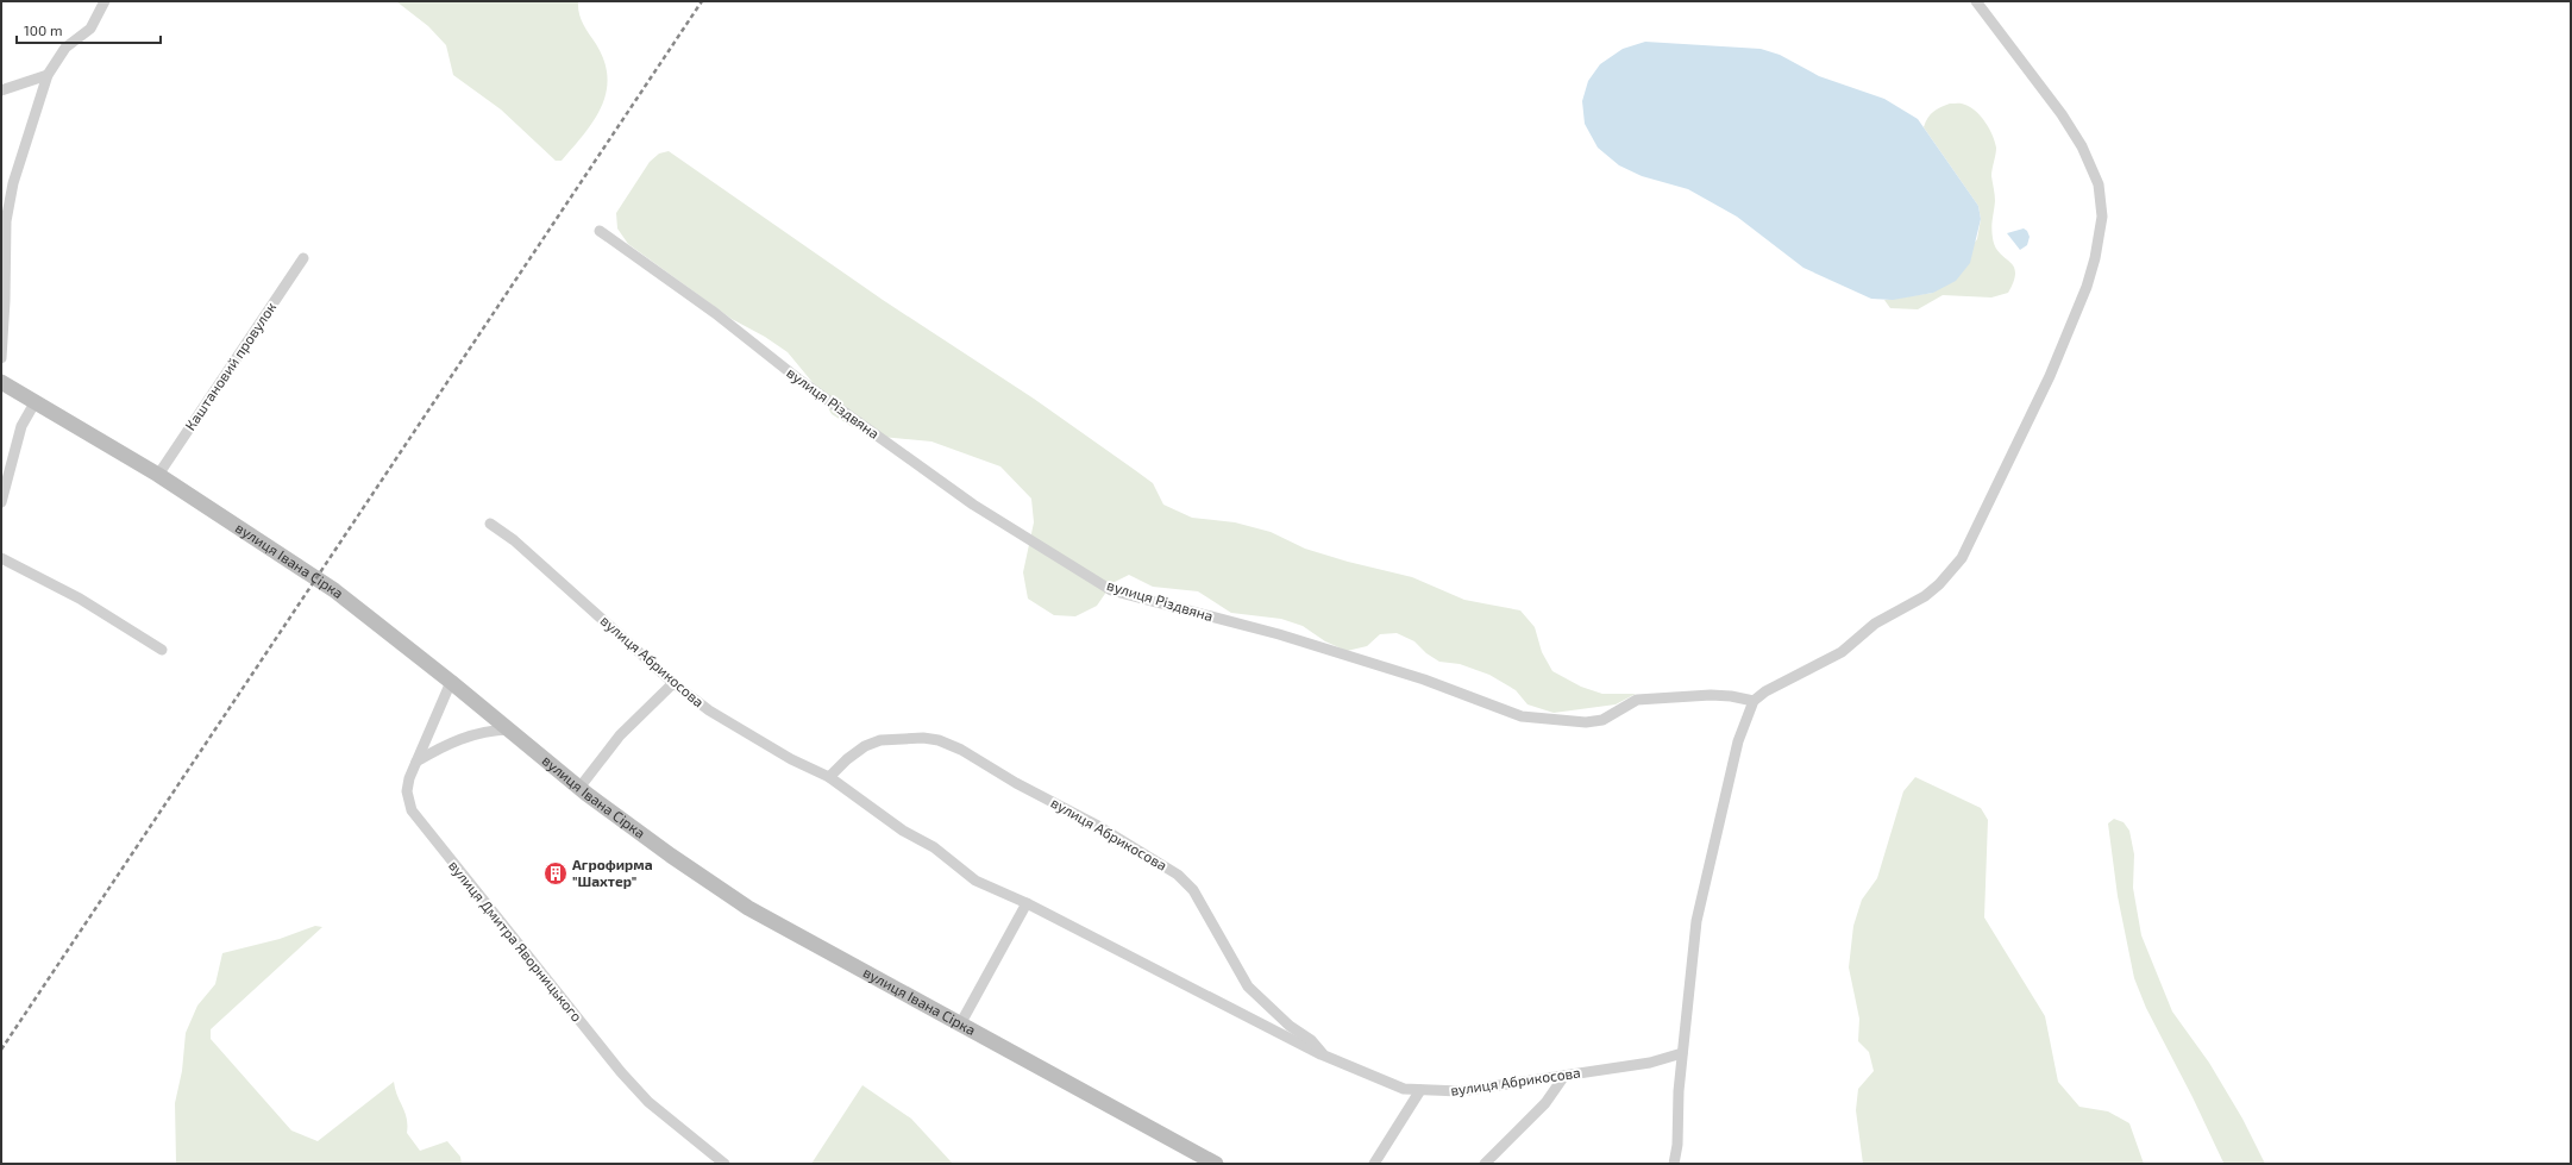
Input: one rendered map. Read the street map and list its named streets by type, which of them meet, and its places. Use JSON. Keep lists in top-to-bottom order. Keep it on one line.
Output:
{"streets":{"street":["Каштановий провулок","вулиця Різдвяна","вулиця Івана Сірка","вулиця Абрикосова","вулиця Дмитра Яворницького"]},"crossings":[["Каштановий провулок","вулиця Івана Сірка"],["вулиця Івана Сірка","вулиця Дмитра Яворницького"]],"places":{"building":["Агрофирма \"Шахтер\""]},"scale_bar":"100 m"}
